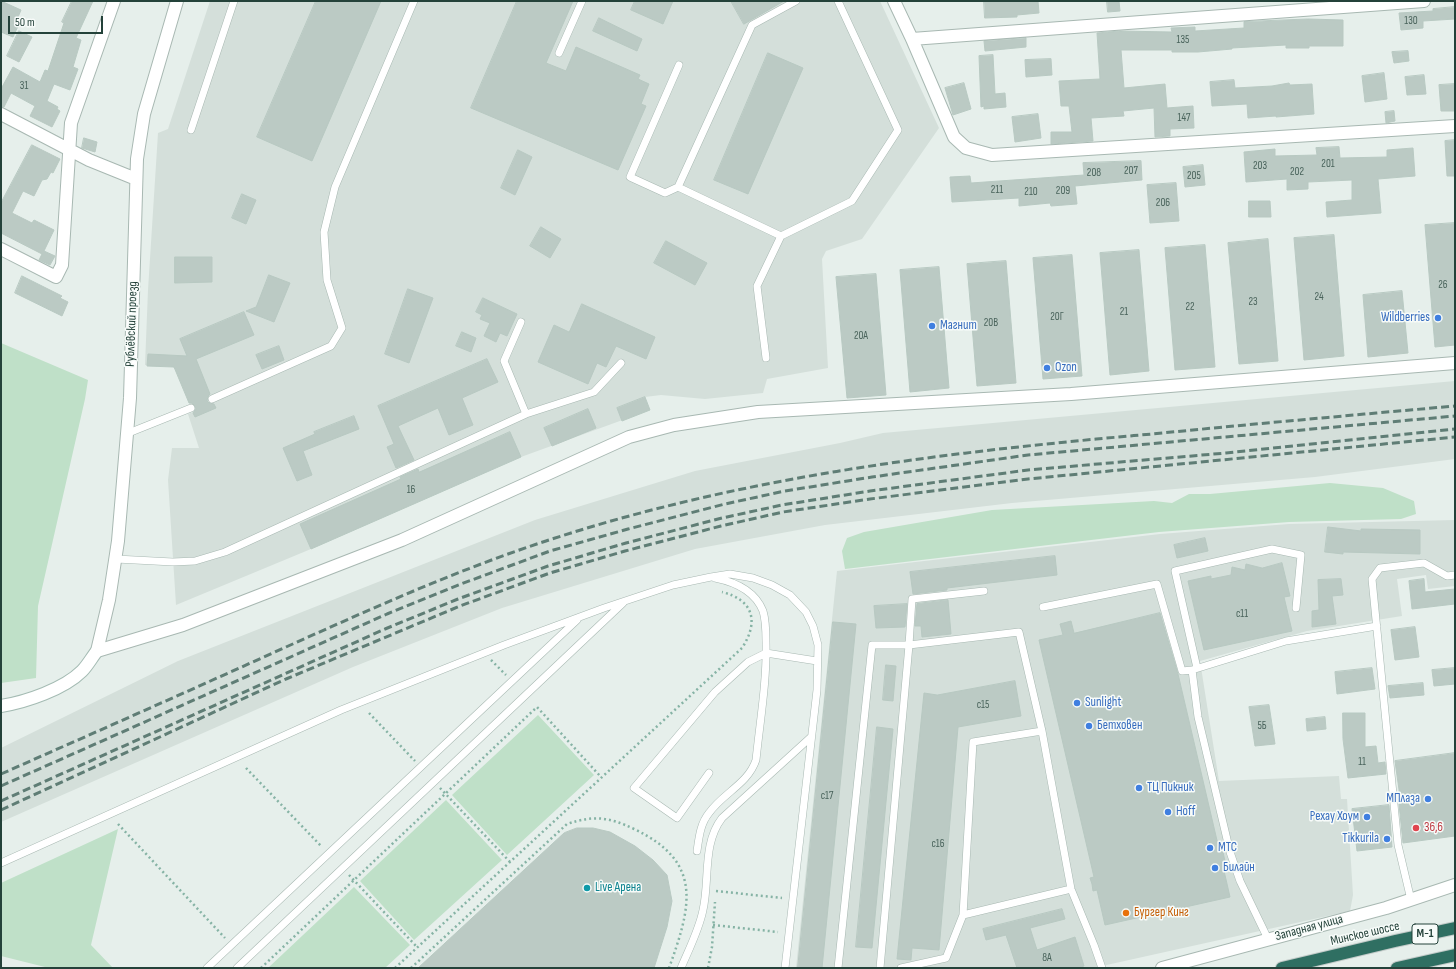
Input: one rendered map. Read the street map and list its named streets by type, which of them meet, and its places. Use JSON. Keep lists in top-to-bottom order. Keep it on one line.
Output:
{"streets":{"highway":["Минское шоссе","М-1"],"street":["Рублёвский проезд","Западная улица"]},"places":["Wildberries","Магнит","Ozon","Sunlight","Бетховен","ТЦ Пикник","МПлаза","Hoff","Рехау Хоум","36,6","Tikkurila","МТС","Билайн","Live Арена","Бургер Кинг"],"house_numbers":["130","135","31","147","201","203","207","202","208","205","211","209","210","206","26","24","23","22","21","20Г","20В","20А","16","с11","с15","5Б","11","с17","с16","8А"],"scale_bar":"50 m"}
